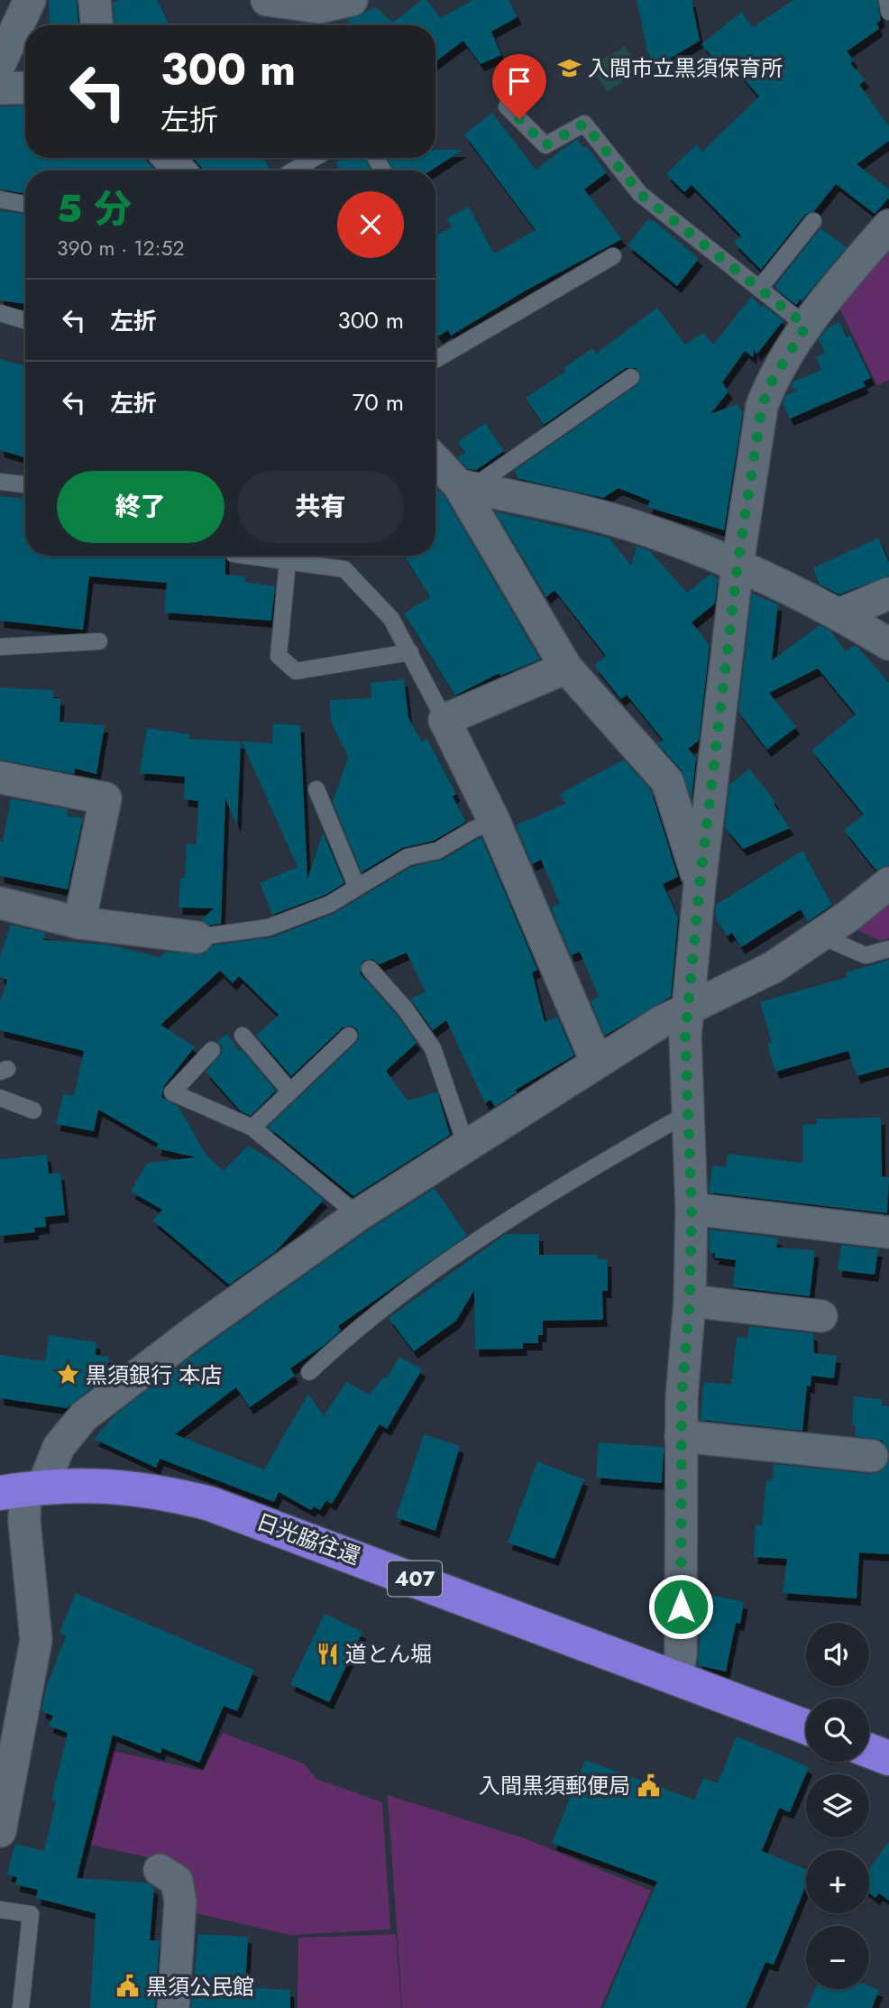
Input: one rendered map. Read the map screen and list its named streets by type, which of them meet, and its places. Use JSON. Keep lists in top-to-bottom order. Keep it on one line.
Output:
{"streets":{"highway":["日光脇往還","407"]},"places":{"school or university":["入間市立黒須保育所"],"place":["黒須銀行 本店"],"restaurant":["道とん堀"],"public building":["入間黒須郵便局","黒須公民館"]},"page":{"turn":["300 m","左折"],"heading":["5 分","390 m · 12:52"],"list":[{"name":"左折","value":"300 m"},{"name":"左折","value":"70 m"}],"buttons":["終了","共有"],"map_buttons":["+","−"]}}
